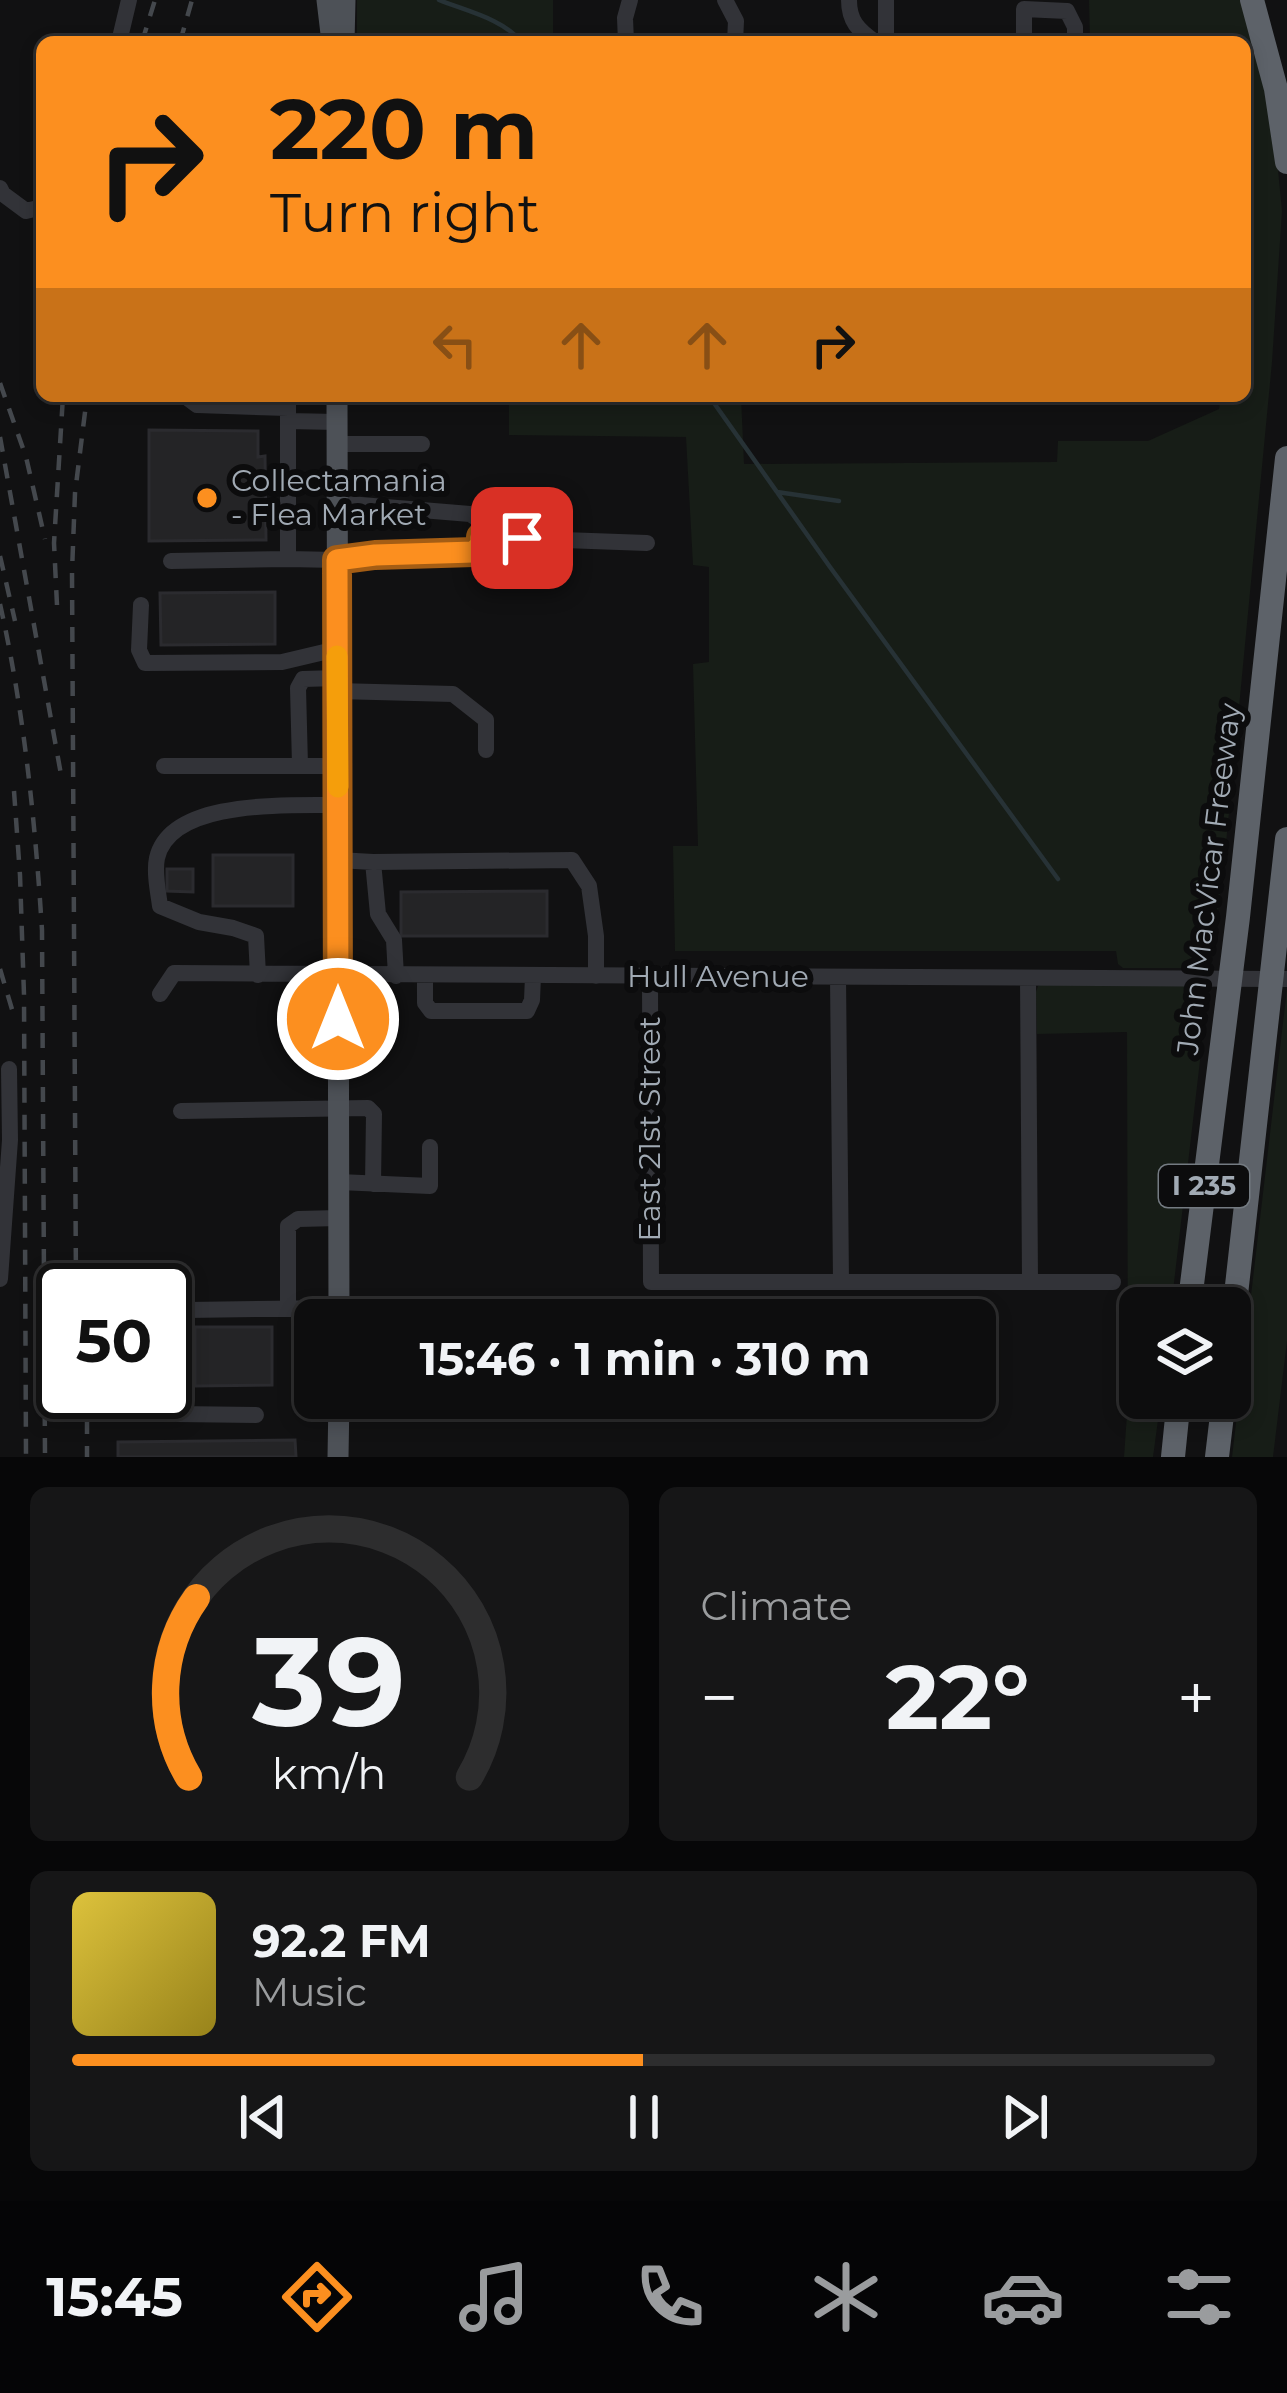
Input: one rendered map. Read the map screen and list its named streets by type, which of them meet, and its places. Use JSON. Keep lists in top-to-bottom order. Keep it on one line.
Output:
{"streets":{"highway":["John MacVicar Freeway","I 235"],"street":["Hull Avenue","East 21st Street"]},"crossings":[["Hull Avenue","East 21st Street"]],"places":["Collectamania - Flea Market"],"page":{"turn":["220 m","Turn right"],"limit":"50","trip":"15:46 · 1 min · 310 m","tile":"Climate","heat":["−","22°","+"],"song":["92.2 FM","Music"],"tabs":"15:45","gauge":["39","km/h"]}}
